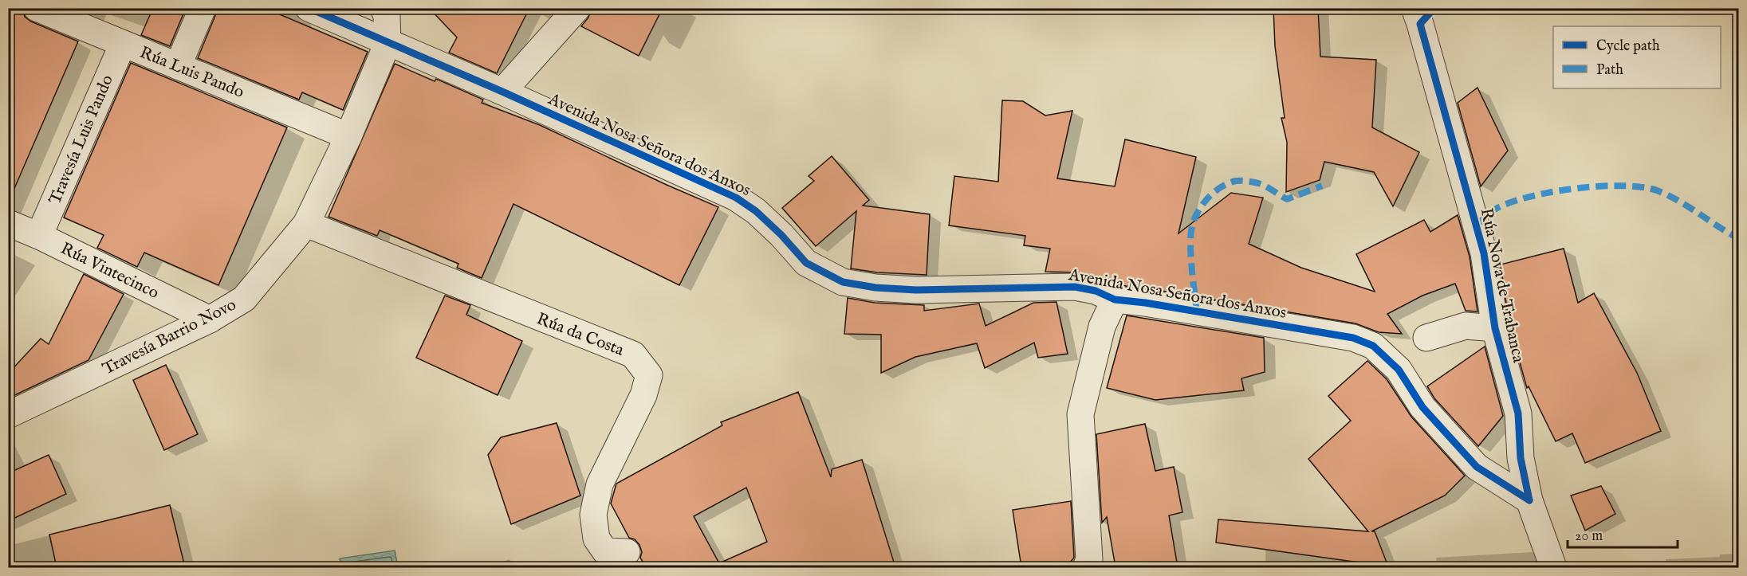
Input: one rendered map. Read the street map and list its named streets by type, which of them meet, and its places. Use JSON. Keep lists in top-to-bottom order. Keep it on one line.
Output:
{"streets":{"street":["Rúa Luis Pando","Travesía Luis Pando","Avenida Nosa Señora dos Anxos","Rúa Vintecinco","Rúa Nova de Trabanca","Rúa da Costa","Travesía Barrio Novo"]},"crossings":[["Rúa Luis Pando","Travesía Luis Pando"],["Rúa Luis Pando","Travesía Barrio Novo"],["Travesía Luis Pando","Rúa Vintecinco"],["Avenida Nosa Señora dos Anxos","Rúa Nova de Trabanca"],["Avenida Nosa Señora dos Anxos","Travesía Barrio Novo"],["Rúa Vintecinco","Travesía Barrio Novo"],["Rúa da Costa","Travesía Barrio Novo"]],"legend":["Cycle path","Path"],"scale_bar":"20 m"}
